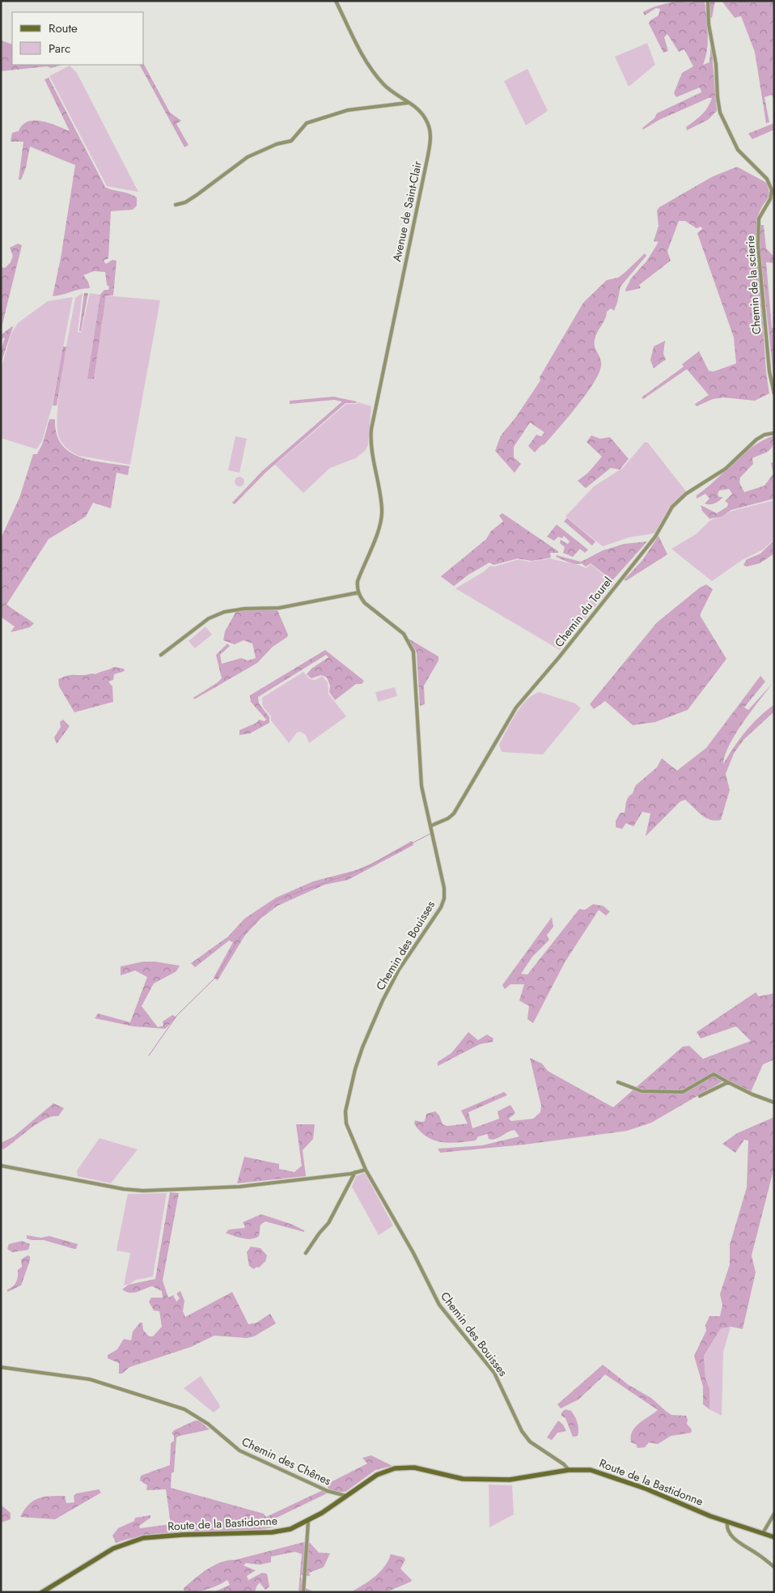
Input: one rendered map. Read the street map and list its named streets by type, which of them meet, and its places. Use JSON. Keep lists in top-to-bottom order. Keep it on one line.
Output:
{"streets":{"street":["Avenue de Saint-Clair","Chemin de la scierie","Chemin du Tourel","Chemin des Bouisses","Chemin des Chênes","Route de la Bastidonne"]},"crossings":[["Avenue de Saint-Clair","Chemin des Bouisses"],["Chemin du Tourel","Chemin des Bouisses"],["Chemin des Bouisses","Route de la Bastidonne"],["Chemin des Chênes","Route de la Bastidonne"]],"legend":["Route","Parc"]}
